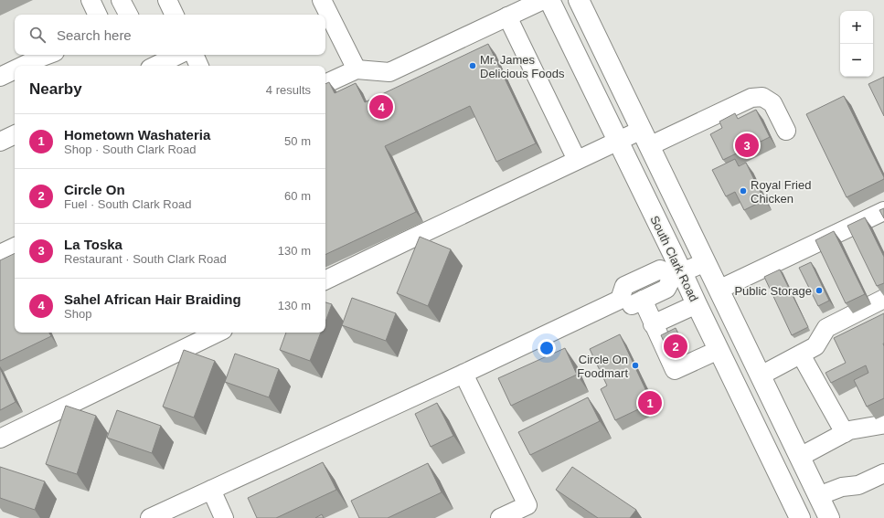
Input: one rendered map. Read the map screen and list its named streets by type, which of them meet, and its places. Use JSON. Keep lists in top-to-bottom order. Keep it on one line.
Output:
{"streets":{"main road":["South Clark Road"]},"places":["Mr. James Delicious Foods","Royal Fried Chicken","Public Storage","Circle On Foodmart"],"page":{"map_buttons":["+","−"],"search":"Search here","heading":["Nearby","4 results"],"pins":["4","3","2","1"],"list":[{"mark":"1","name":"Hometown Washateria","note":"Shop · South Clark Road","value":"50 m"},{"mark":"2","name":"Circle On","note":"Fuel · South Clark Road","value":"60 m"},{"mark":"3","name":"La Toska","note":"Restaurant · South Clark Road","value":"130 m"},{"mark":"4","name":"Sahel African Hair Braiding","note":"Shop","value":"130 m"}]}}
